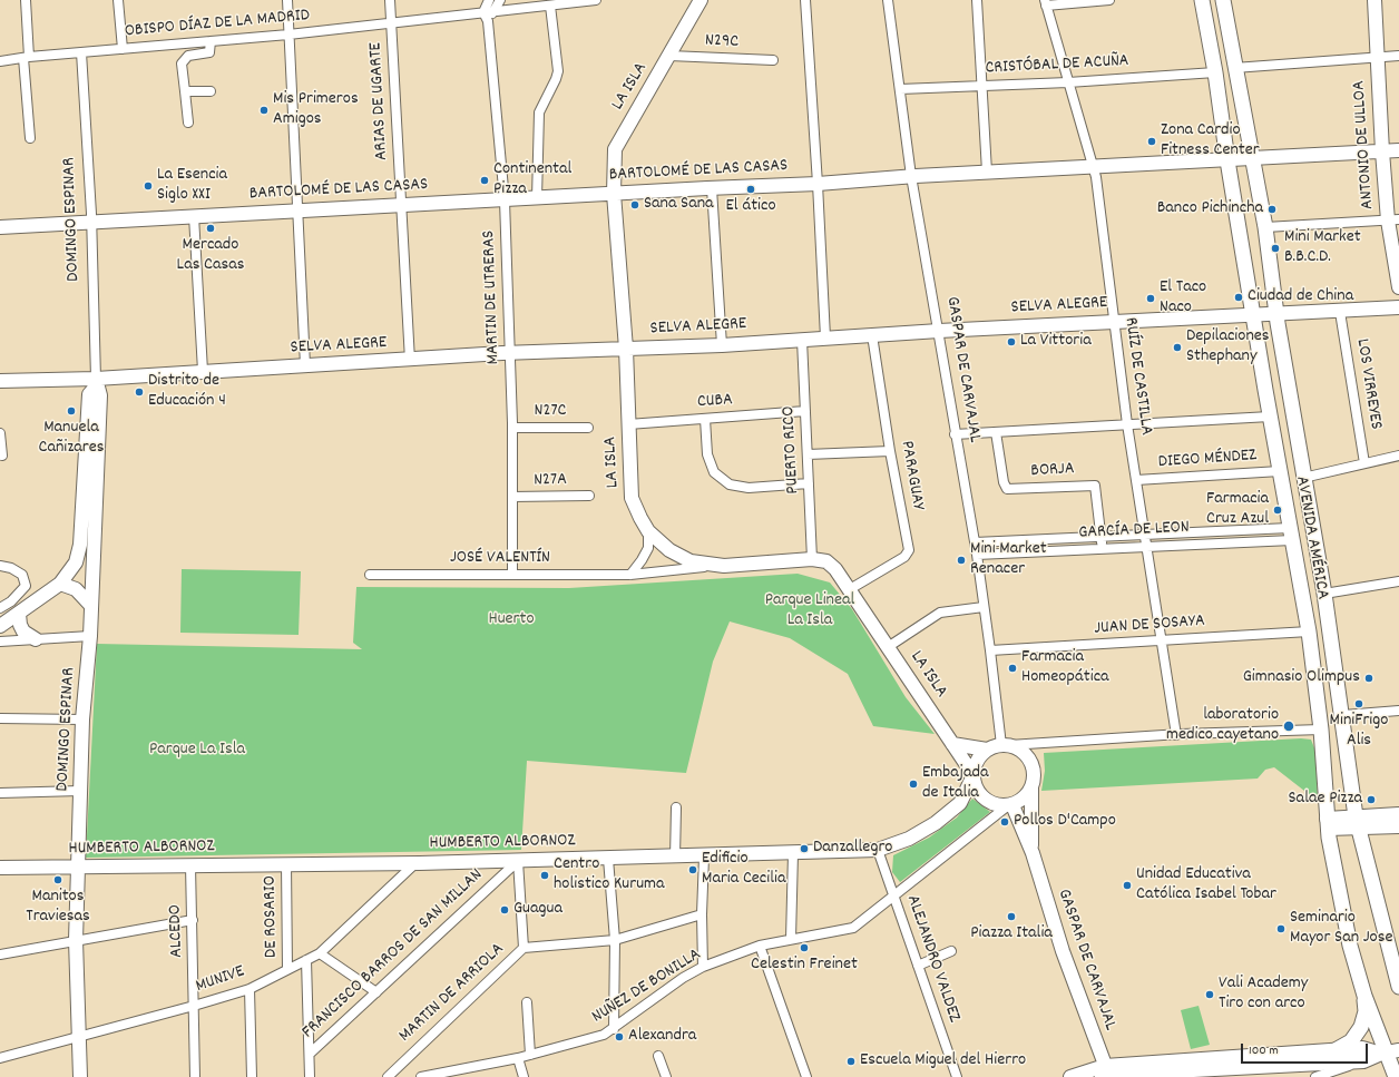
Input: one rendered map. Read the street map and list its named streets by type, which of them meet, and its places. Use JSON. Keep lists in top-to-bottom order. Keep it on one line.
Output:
{"streets":{"main road":["AVENIDA AMÉRICA"],"street":["OBISPO DÍAZ DE LA MADRID","N29C","CRISTÓBAL DE ACUÑA","LA ISLA","ARIAS DE UGARTE","ANTONIO DE ULLOA","BARTOLOMÉ DE LAS CASAS","DOMINGO ESPINAR","MARTIN DE UTRERAS","SELVA ALEGRE","GASPAR DE CARVAJAL","RUÍZ DE CASTILLA","LOS VIRREYES","CUBA","N27C","PUERTO RICO","DIEGO MÉNDEZ","BORJA","PARAGUAY","N27A","GARCÍA DE LEON","JOSÉ VALENTÍN","JUAN DE SOSAYA","HUMBERTO ALBORNOZ","DE ROSARIO","ALCEDO","FRANCISCO BARROS DE SAN MILLAN","ALEJANDRO VALDEZ","MUNIVE","NUÑEZ DE BONILLA","MARTIN DE ARRIOLA"]},"crossings":[["OBISPO DÍAZ DE LA MADRID","ARIAS DE UGARTE"],["OBISPO DÍAZ DE LA MADRID","DOMINGO ESPINAR"],["OBISPO DÍAZ DE LA MADRID","MARTIN DE UTRERAS"],["N29C","LA ISLA"],["CRISTÓBAL DE ACUÑA","GASPAR DE CARVAJAL"],["CRISTÓBAL DE ACUÑA","RUÍZ DE CASTILLA"],["CRISTÓBAL DE ACUÑA","AVENIDA AMÉRICA"],["LA ISLA","BARTOLOMÉ DE LAS CASAS"],["LA ISLA","SELVA ALEGRE"],["LA ISLA","GASPAR DE CARVAJAL"],["LA ISLA","CUBA"],["LA ISLA","PUERTO RICO"],["LA ISLA","PARAGUAY"],["LA ISLA","JOSÉ VALENTÍN"],["LA ISLA","HUMBERTO ALBORNOZ"],["LA ISLA","NUÑEZ DE BONILLA"],["ARIAS DE UGARTE","BARTOLOMÉ DE LAS CASAS"],["ARIAS DE UGARTE","SELVA ALEGRE"],["ANTONIO DE ULLOA","BARTOLOMÉ DE LAS CASAS"],["BARTOLOMÉ DE LAS CASAS","DOMINGO ESPINAR"],["BARTOLOMÉ DE LAS CASAS","MARTIN DE UTRERAS"],["BARTOLOMÉ DE LAS CASAS","GASPAR DE CARVAJAL"],["BARTOLOMÉ DE LAS CASAS","RUÍZ DE CASTILLA"],["BARTOLOMÉ DE LAS CASAS","AVENIDA AMÉRICA"],["DOMINGO ESPINAR","SELVA ALEGRE"],["DOMINGO ESPINAR","HUMBERTO ALBORNOZ"],["DOMINGO ESPINAR","MUNIVE"],["MARTIN DE UTRERAS","SELVA ALEGRE"],["MARTIN DE UTRERAS","N27C"],["MARTIN DE UTRERAS","N27A"],["MARTIN DE UTRERAS","JOSÉ VALENTÍN"],["SELVA ALEGRE","GASPAR DE CARVAJAL"],["SELVA ALEGRE","RUÍZ DE CASTILLA"],["SELVA ALEGRE","LOS VIRREYES"],["SELVA ALEGRE","PUERTO RICO"],["SELVA ALEGRE","PARAGUAY"],["SELVA ALEGRE","AVENIDA AMÉRICA"],["GASPAR DE CARVAJAL","GARCÍA DE LEON"],["GASPAR DE CARVAJAL","JUAN DE SOSAYA"],["GASPAR DE CARVAJAL","HUMBERTO ALBORNOZ"],["GASPAR DE CARVAJAL","NUÑEZ DE BONILLA"],["RUÍZ DE CASTILLA","DIEGO MÉNDEZ"],["RUÍZ DE CASTILLA","GARCÍA DE LEON"],["RUÍZ DE CASTILLA","JUAN DE SOSAYA"],["CUBA","PUERTO RICO"],["DIEGO MÉNDEZ","AVENIDA AMÉRICA"],["BORJA","GARCÍA DE LEON"],["GARCÍA DE LEON","AVENIDA AMÉRICA"],["AVENIDA AMÉRICA","JUAN DE SOSAYA"],["HUMBERTO ALBORNOZ","DE ROSARIO"],["HUMBERTO ALBORNOZ","ALCEDO"],["HUMBERTO ALBORNOZ","FRANCISCO BARROS DE SAN MILLAN"],["HUMBERTO ALBORNOZ","ALEJANDRO VALDEZ"],["HUMBERTO ALBORNOZ","MUNIVE"],["HUMBERTO ALBORNOZ","NUÑEZ DE BONILLA"],["DE ROSARIO","FRANCISCO BARROS DE SAN MILLAN"],["DE ROSARIO","MUNIVE"],["ALCEDO","MUNIVE"],["ALEJANDRO VALDEZ","NUÑEZ DE BONILLA"]],"parks":["Parque Lineal La Isla","Huerto","Parque La Isla"],"places":["Mis Primeros Amigos","Zona Cardio Fitness Center","Continental Pizza","La Esencia Siglo XXI","El ático","Sana Sana","Banco Pichincha","Mercado Las Casas","Mini Market B.B.C.D.","Ciudad de China","El Taco Naco","La Vittoria","Depilaciones Sthephany","Distrito de Educación 4","Manuela Cañizares","Farmacia Cruz Azul","Mini Market Renacer","Farmacia Homeopática","Gimnasio Olimpus","MiniFrigo Alis","laboratorio medico cayetano","Embajada de Italia","Salae Pizza","Pollos D'Campo","Danzallegro","Edificio Maria Cecilia","Centro holistico Kuruma","Manitos Traviesas","Unidad Educativa Católica Isabel Tobar","Guagua","Piazza Italia","Seminario Mayor San Jose","Celestin Freinet","Vali Academy Tiro con arco","Alexandra","Escuela Miguel del Hierro"],"scale_bar":"100 m"}
